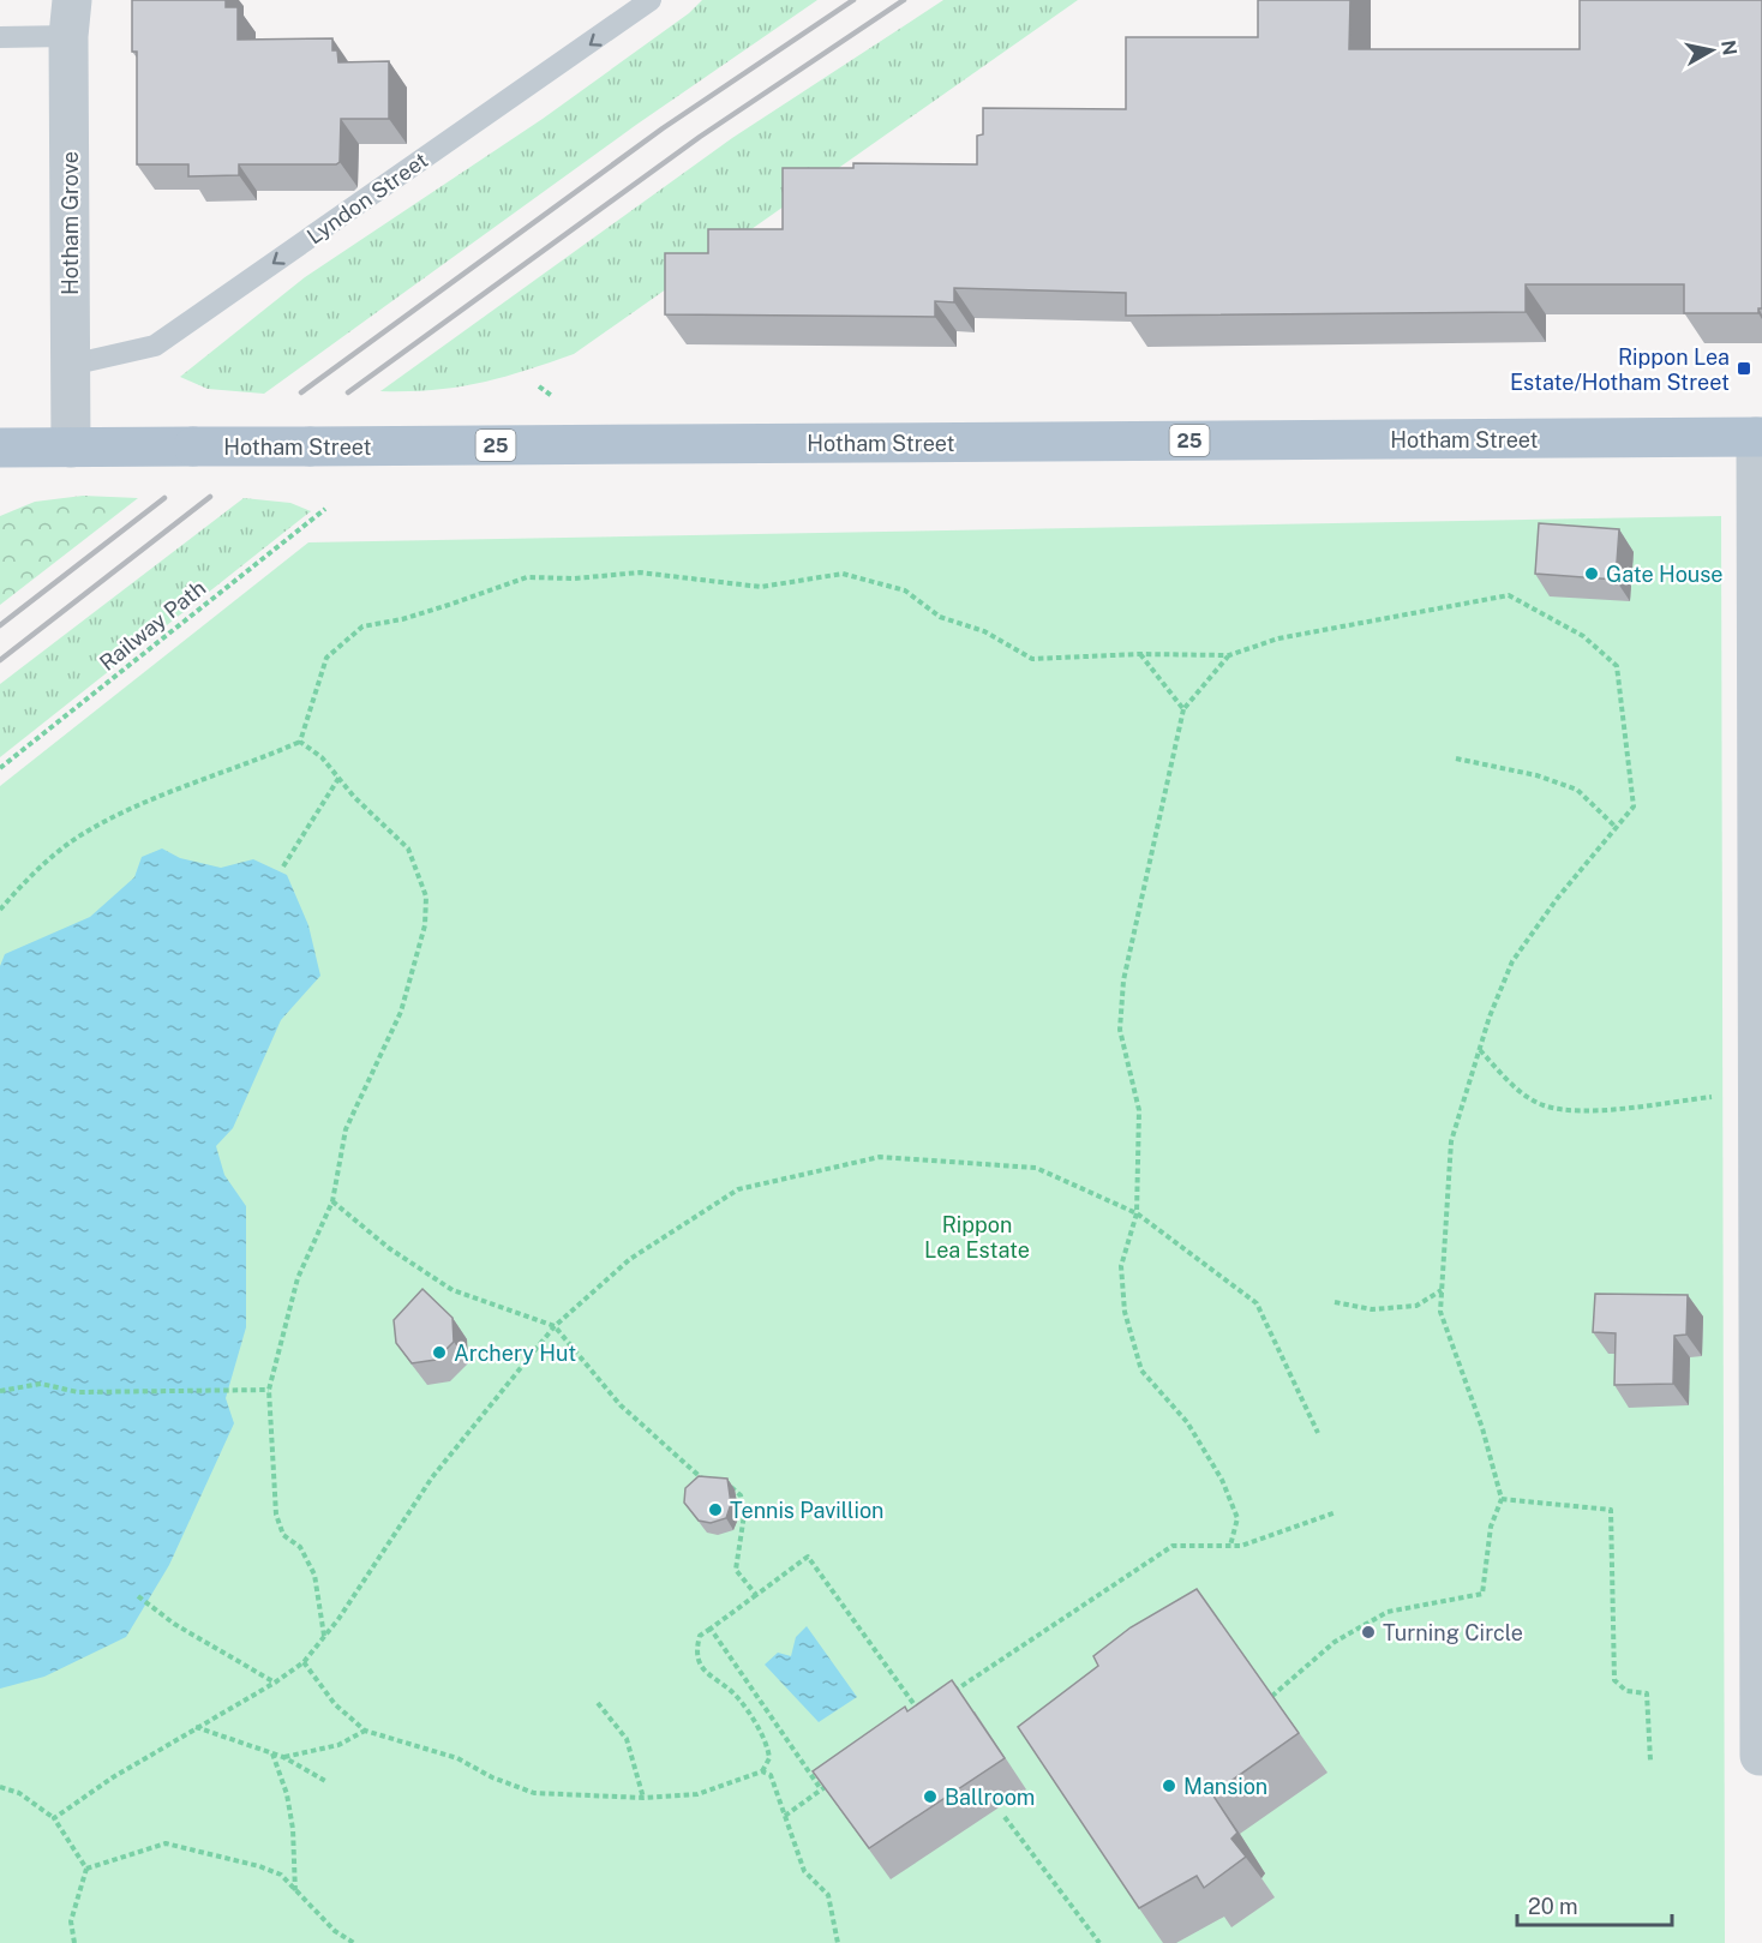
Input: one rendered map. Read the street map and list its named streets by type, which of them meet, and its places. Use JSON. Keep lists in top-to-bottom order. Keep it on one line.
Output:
{"streets":{"main road":["Hotham Street","25"],"street":["Hotham Grove"],"lane":["Lyndon Street"],"path":["Railway Path"]},"crossings":[["Lyndon Street","Hotham Grove"],["Hotham Grove","Hotham Street"]],"one_way":["Lyndon Street"],"parks":["Rippon Lea Estate"],"places":{"transit":["Rippon Lea Estate/Hotham Street"],"other":["Gate House","Archery Hut","Tennis Pavillion","Turning Circle","Mansion","Ballroom"]},"scale_bar":"20 m","north":"right"}
